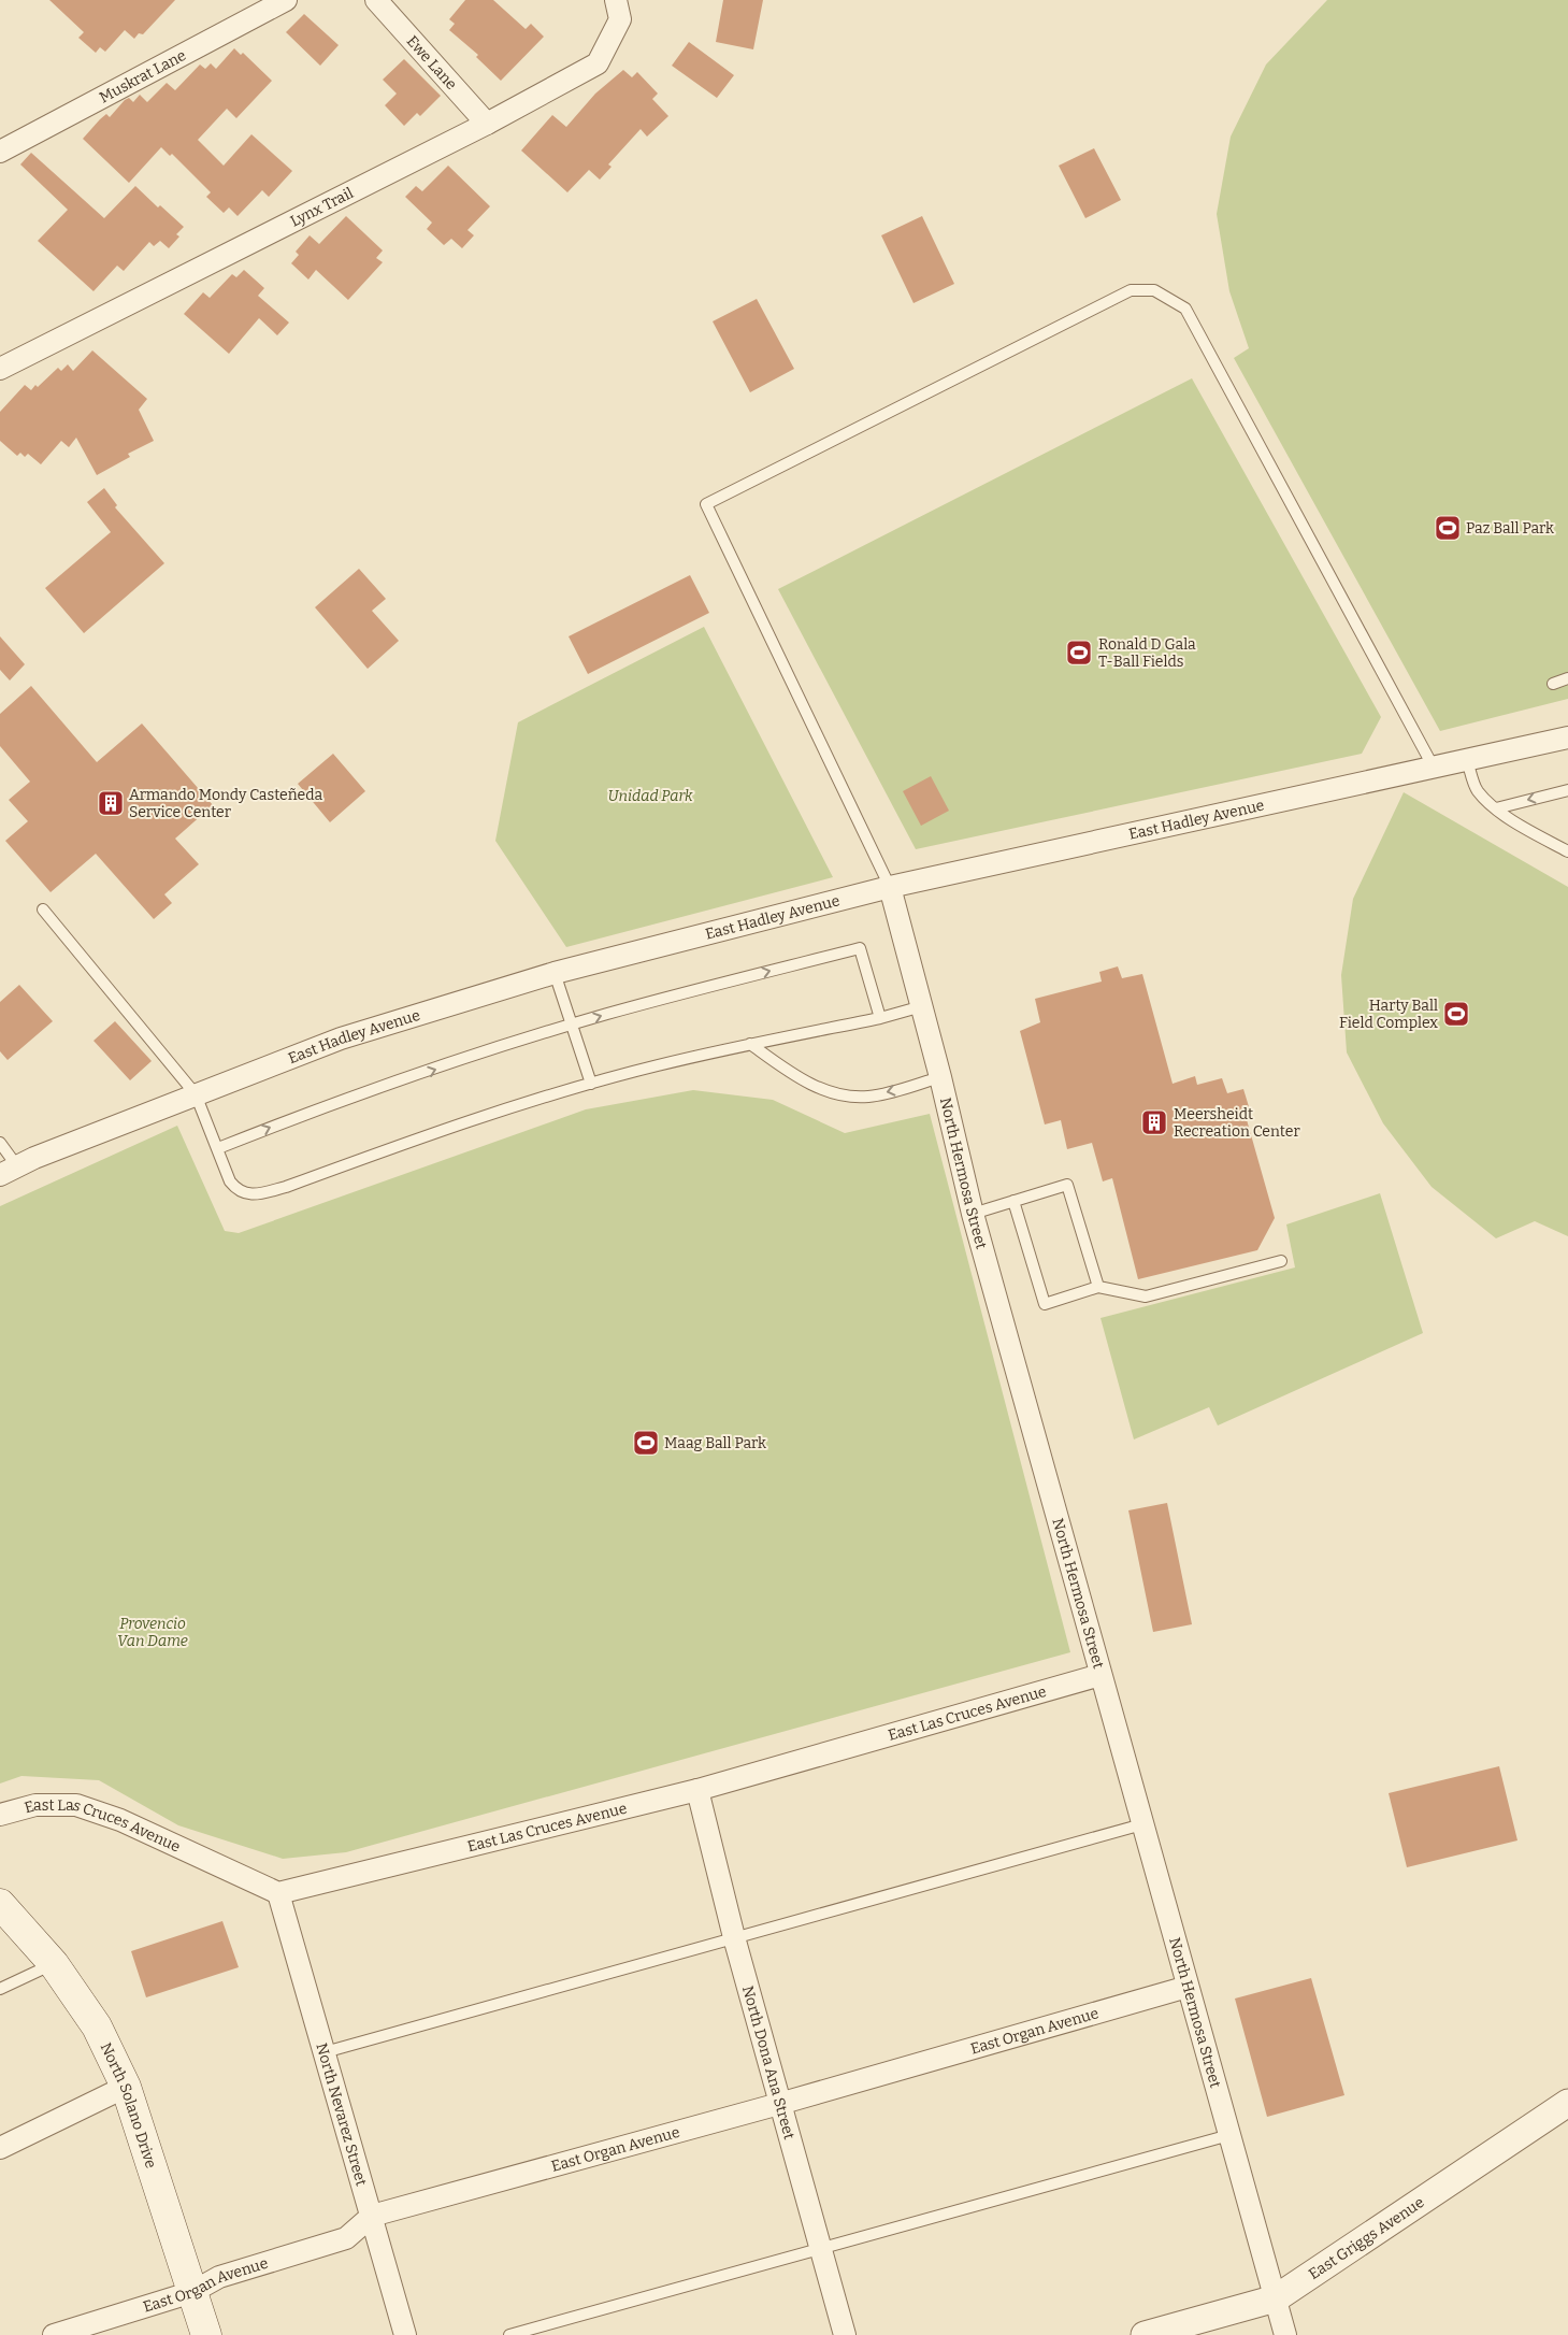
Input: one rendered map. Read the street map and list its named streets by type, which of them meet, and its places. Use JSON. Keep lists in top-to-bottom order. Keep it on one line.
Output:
{"streets":{"main road":["North Solano Drive"],"street":["Ewe Lane","Muskrat Lane","Lynx Trail","East Hadley Avenue","North Hermosa Street","East Las Cruces Avenue","East Organ Avenue","North Dona Ana Street","North Nevarez Street","East Griggs Avenue"]},"crossings":[["Ewe Lane","Lynx Trail"],["East Hadley Avenue","North Hermosa Street"],["North Hermosa Street","East Las Cruces Avenue"],["North Hermosa Street","East Organ Avenue"],["North Hermosa Street","East Griggs Avenue"],["East Las Cruces Avenue","North Dona Ana Street"],["East Las Cruces Avenue","North Nevarez Street"],["East Organ Avenue","North Dona Ana Street"],["East Organ Avenue","North Solano Drive"],["East Organ Avenue","North Nevarez Street"]],"parks":["Unidad Park","Provencio Van Dame"],"places":{"sports":["Paz Ball Park","Ronald D Gala T-Ball Fields","Harty Ball Field Complex","Maag Ball Park"],"building":["Armando Mondy Casteñeda Service Center","Meersheidt Recreation Center"]}}
